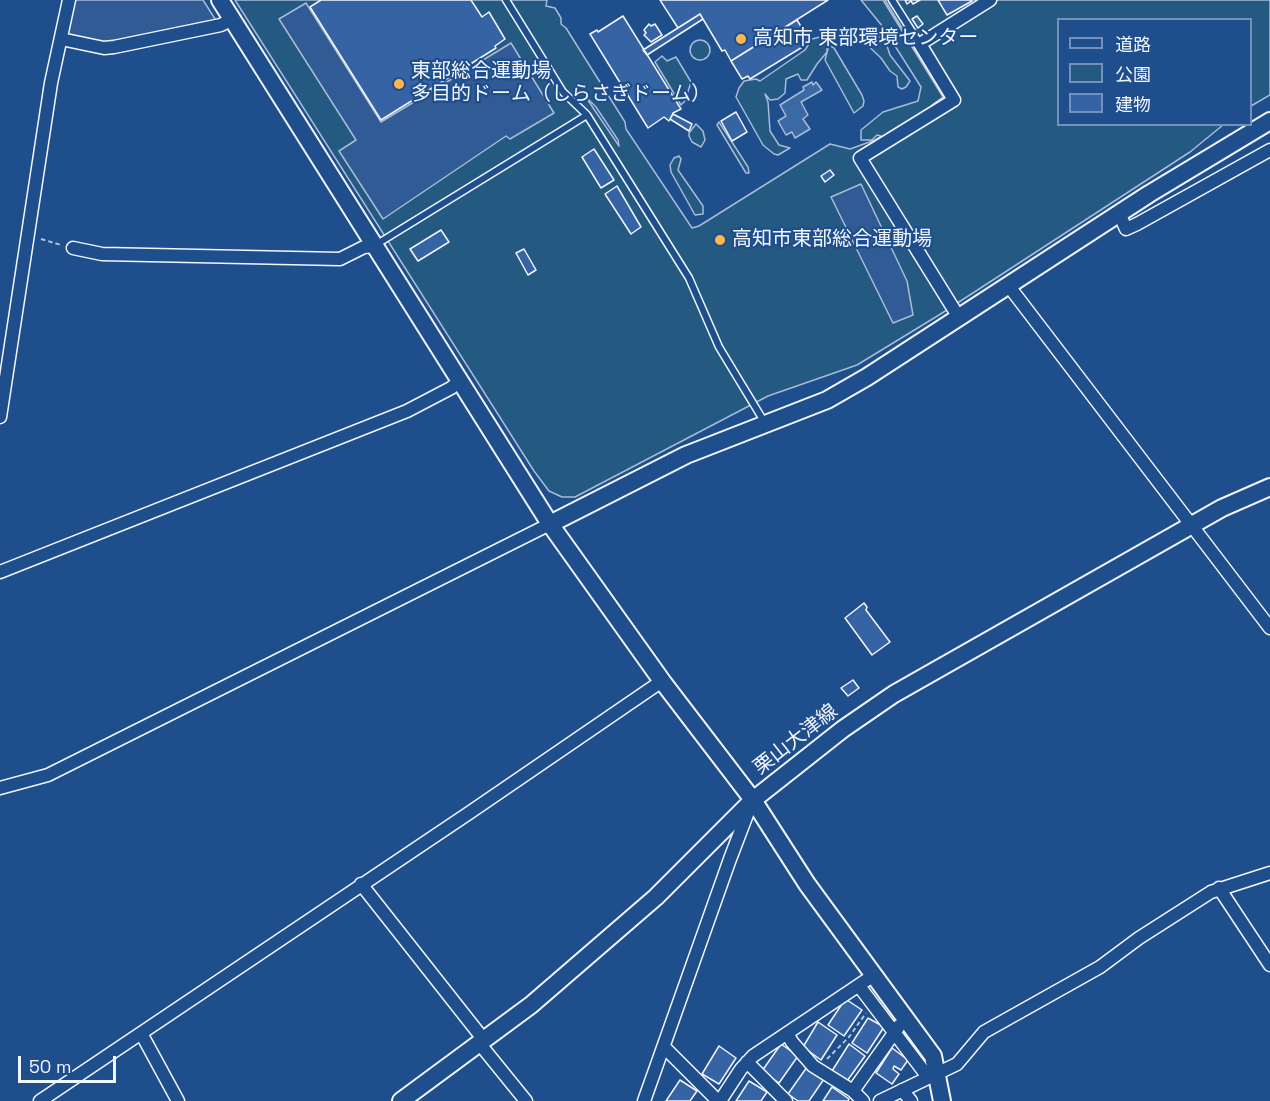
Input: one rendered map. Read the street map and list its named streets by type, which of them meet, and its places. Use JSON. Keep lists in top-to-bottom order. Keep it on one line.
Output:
{"streets":{"street":["栗山大津線"]},"places":["高知市 東部環境センター","東部総合運動場 多目的ドーム（しらさぎドーム）","高知市東部総合運動場"],"legend":["道路","公園","建物"],"scale_bar":"50 m"}
